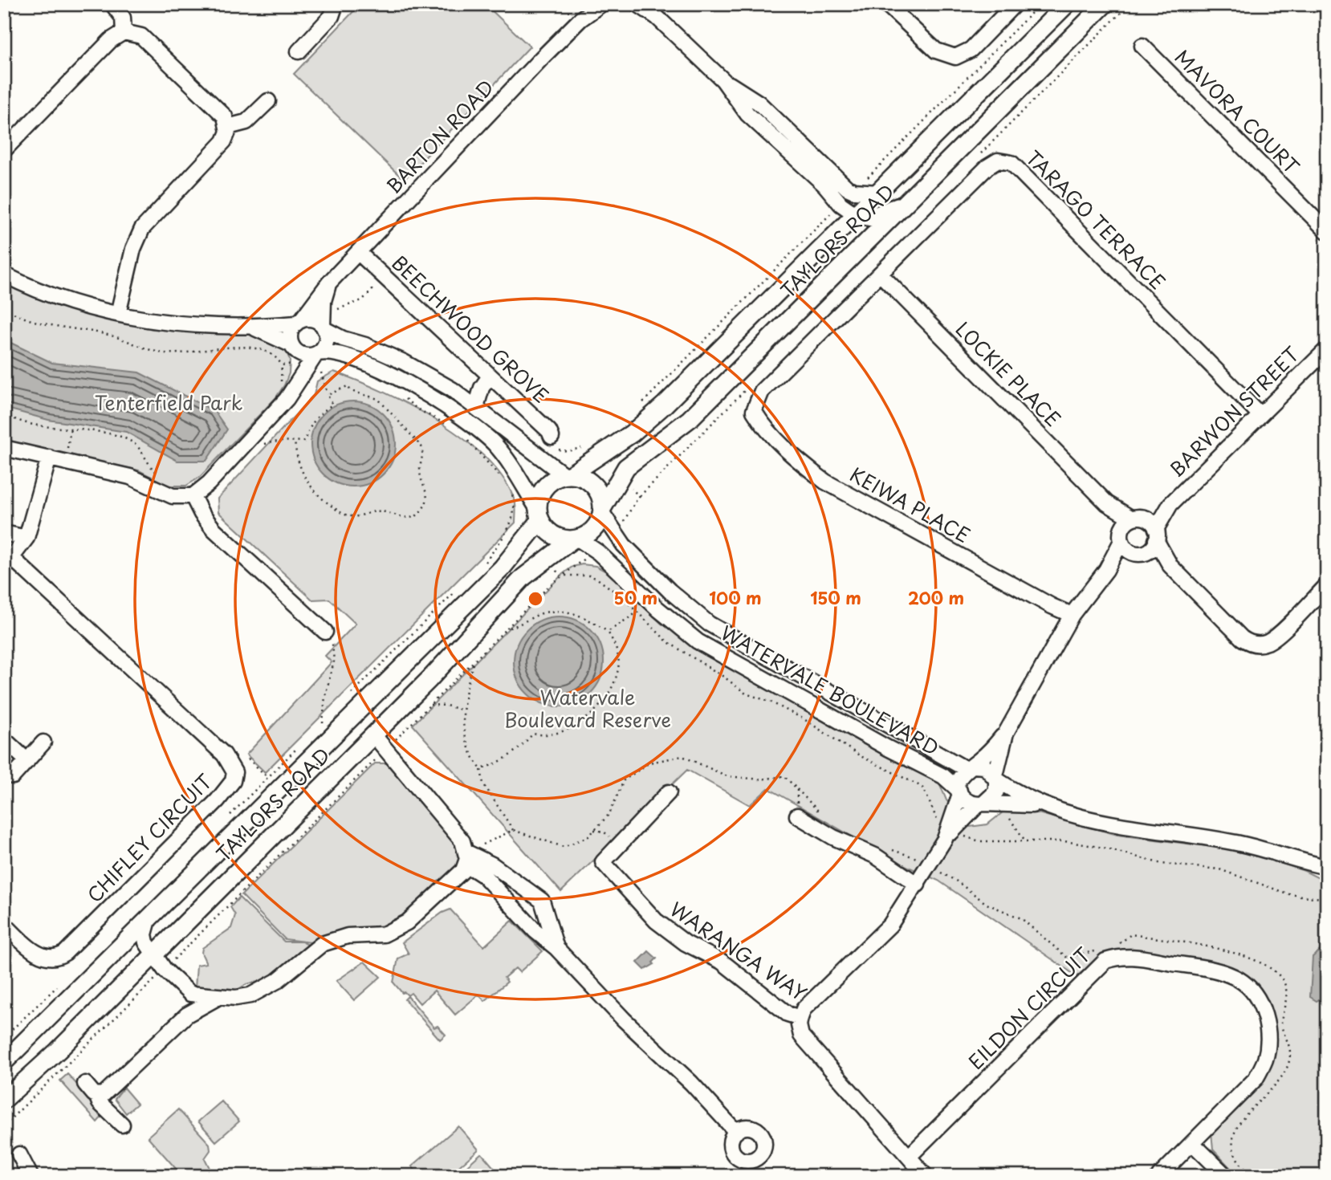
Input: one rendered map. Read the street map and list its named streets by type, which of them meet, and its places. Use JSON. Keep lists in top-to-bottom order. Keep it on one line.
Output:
{"streets":{"main road":["TAYLORS ROAD"],"street":["MAVORA COURT","BARTON ROAD","TARAGO TERRACE","BEECHWOOD GROVE","LOCKIE PLACE","BARWON STREET","KEIWA PLACE","WATERVALE BOULEVARD","CHIFLEY CIRCUIT","WARANGA WAY","EILDON CIRCUIT"]},"crossings":[["BARTON ROAD","BEECHWOOD GROVE"],["TARAGO TERRACE","LOCKIE PLACE"],["TARAGO TERRACE","BARWON STREET"],["TARAGO TERRACE","KEIWA PLACE"],["TAYLORS ROAD","WATERVALE BOULEVARD"],["LOCKIE PLACE","BARWON STREET"],["WARANGA WAY","EILDON CIRCUIT"]],"parks":["Tenterfield Park","Watervale Boulevard Reserve"],"rings":["50 m","100 m","150 m","200 m"]}
